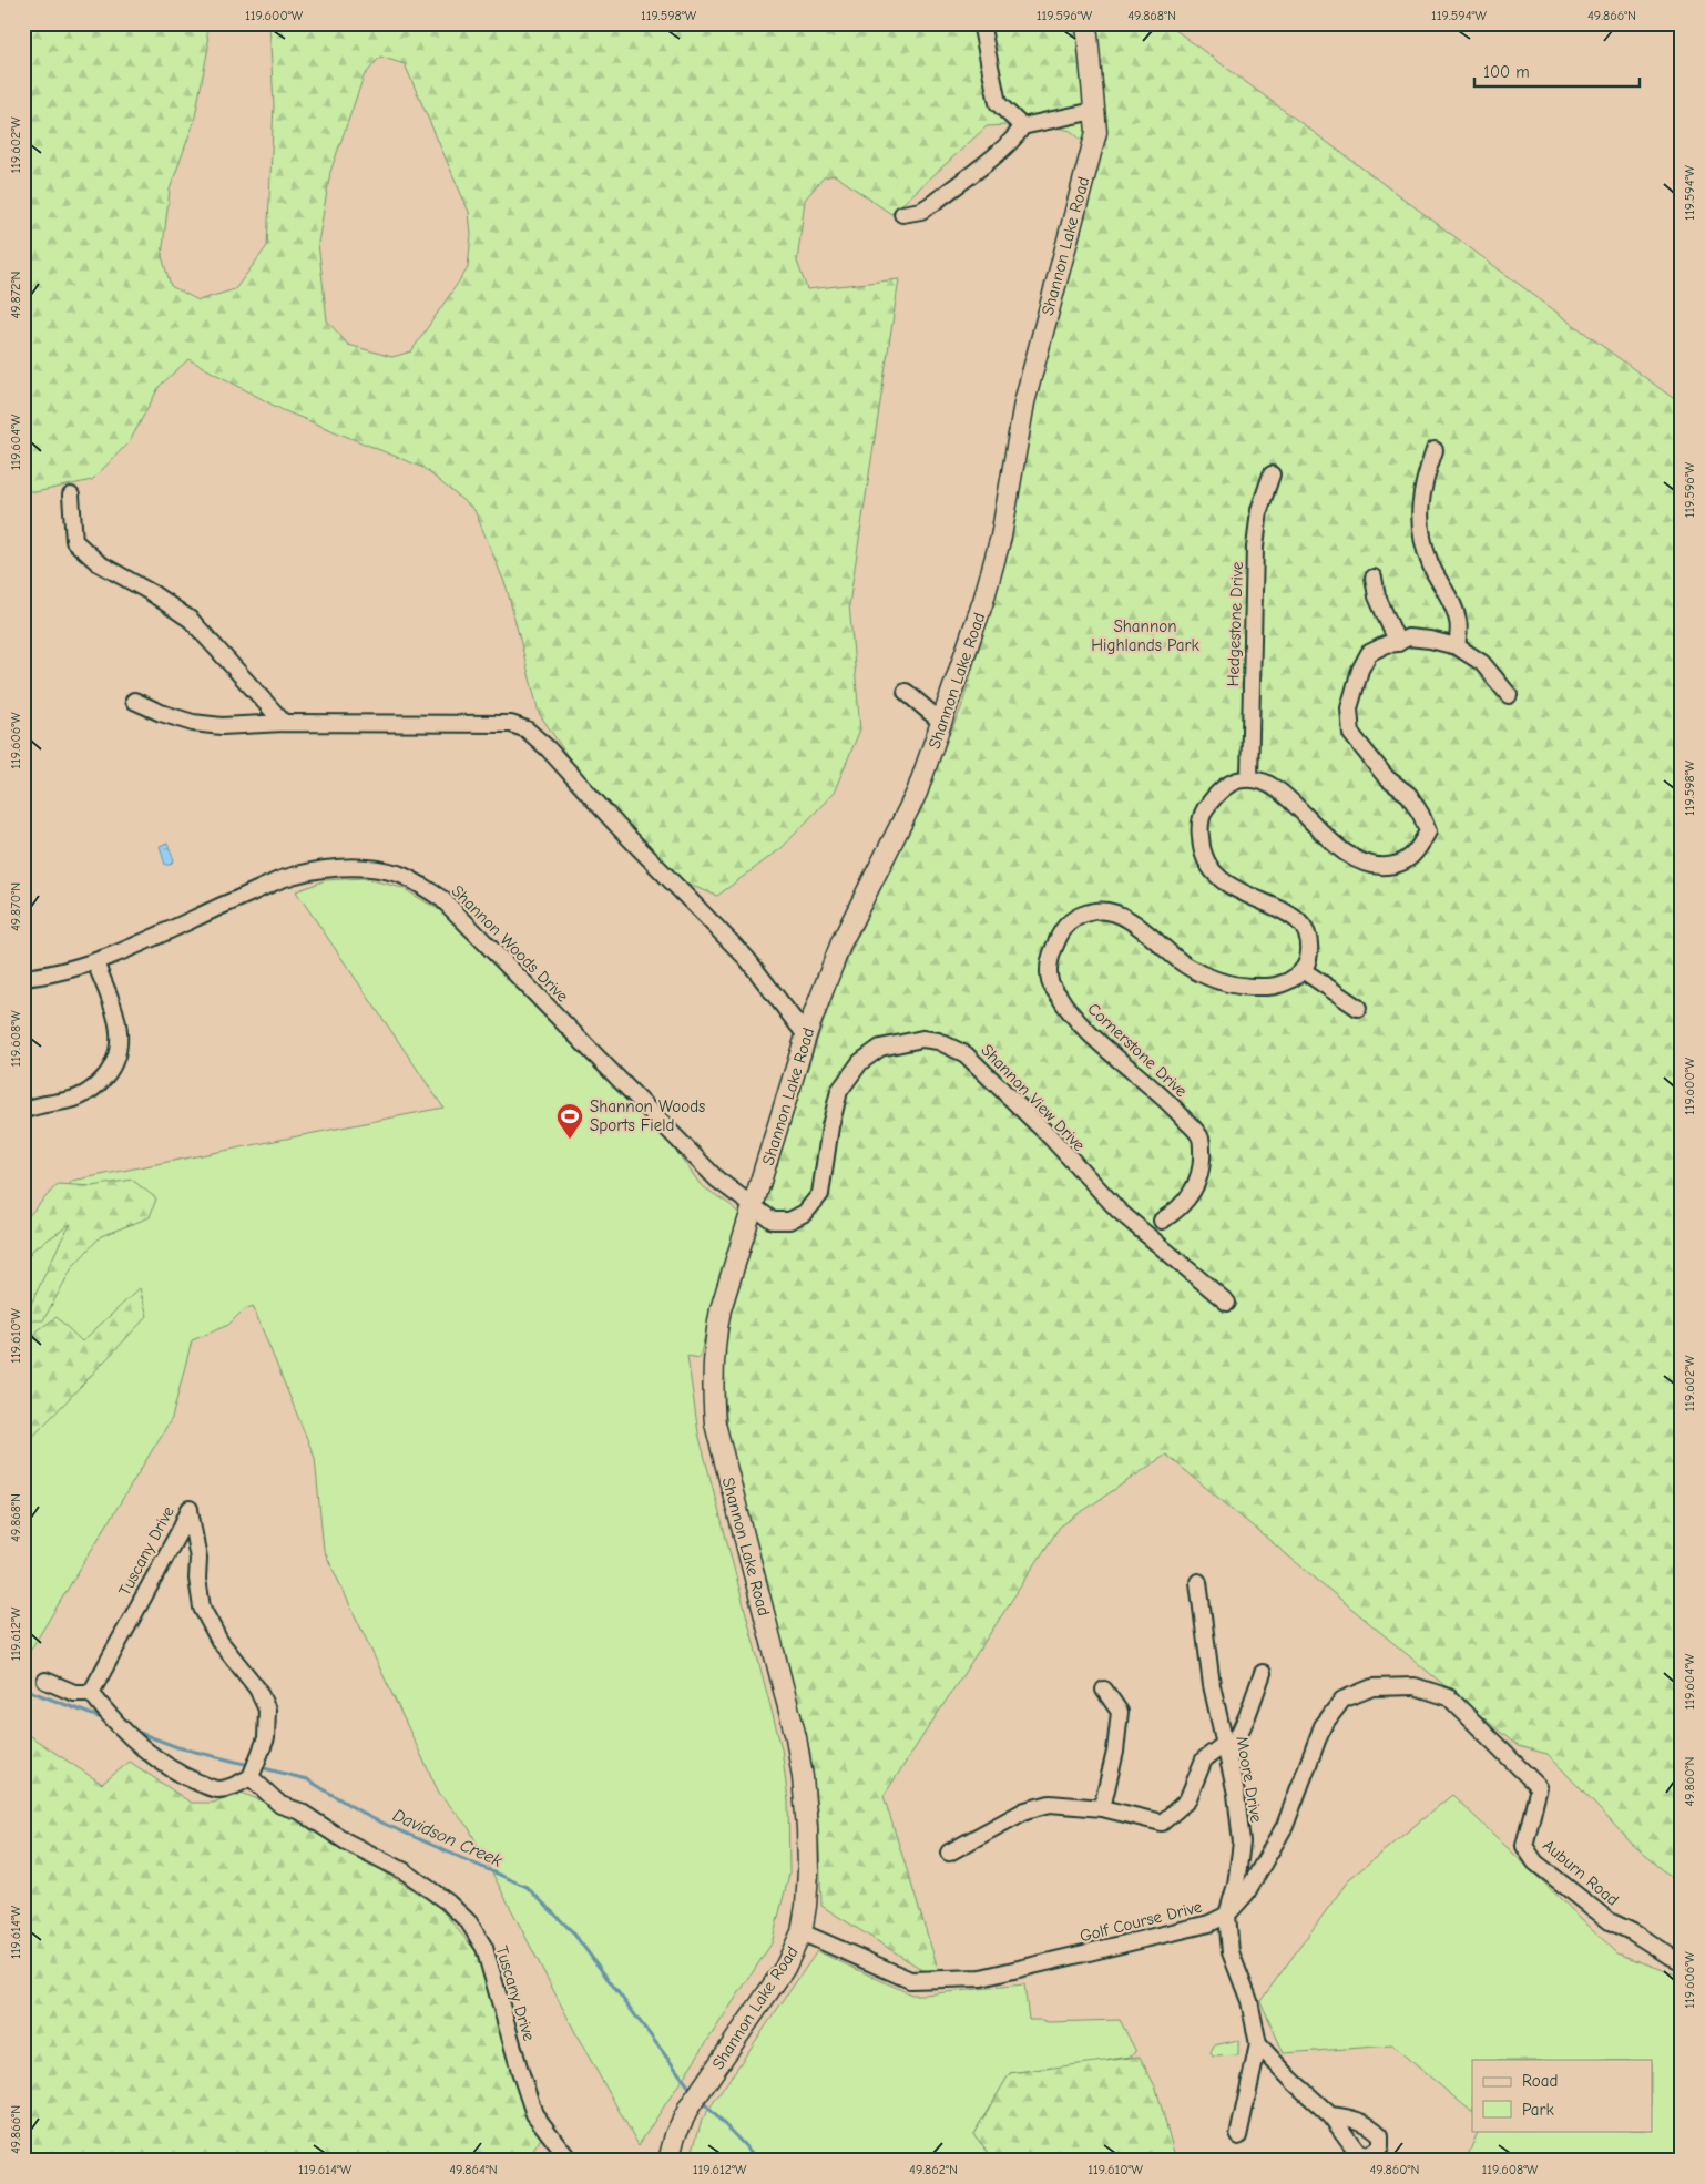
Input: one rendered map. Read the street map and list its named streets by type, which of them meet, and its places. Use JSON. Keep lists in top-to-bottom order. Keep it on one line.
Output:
{"streets":{"main road":["Shannon Lake Road"],"street":["Hedgestone Drive","Shannon Woods Drive","Cornerstone Drive","Shannon View Drive","Tuscany Drive","Moore Drive","Auburn Road","Golf Course Drive"]},"crossings":[["Shannon Lake Road","Shannon Woods Drive"],["Shannon Lake Road","Shannon View Drive"],["Shannon Lake Road","Golf Course Drive"],["Shannon Woods Drive","Shannon View Drive"],["Cornerstone Drive","Shannon View Drive"],["Moore Drive","Golf Course Drive"],["Auburn Road","Golf Course Drive"]],"water":["Davidson Creek"],"parks":["Shannon Highlands Park"],"places":{"sports":["Shannon Woods Sports Field"]},"legend":["Road","Park"],"scale_bar":"100 m","coordinates":["119.600°W","119.598°W","119.596°W","49.868°N","119.594°W","49.866°N","119.602°W","49.872°N","119.604°W","119.606°W","49.870°N","119.608°W","119.610°W","119.612°W","49.860°N","119.614°W","49.864°N","49.862°N"]}
